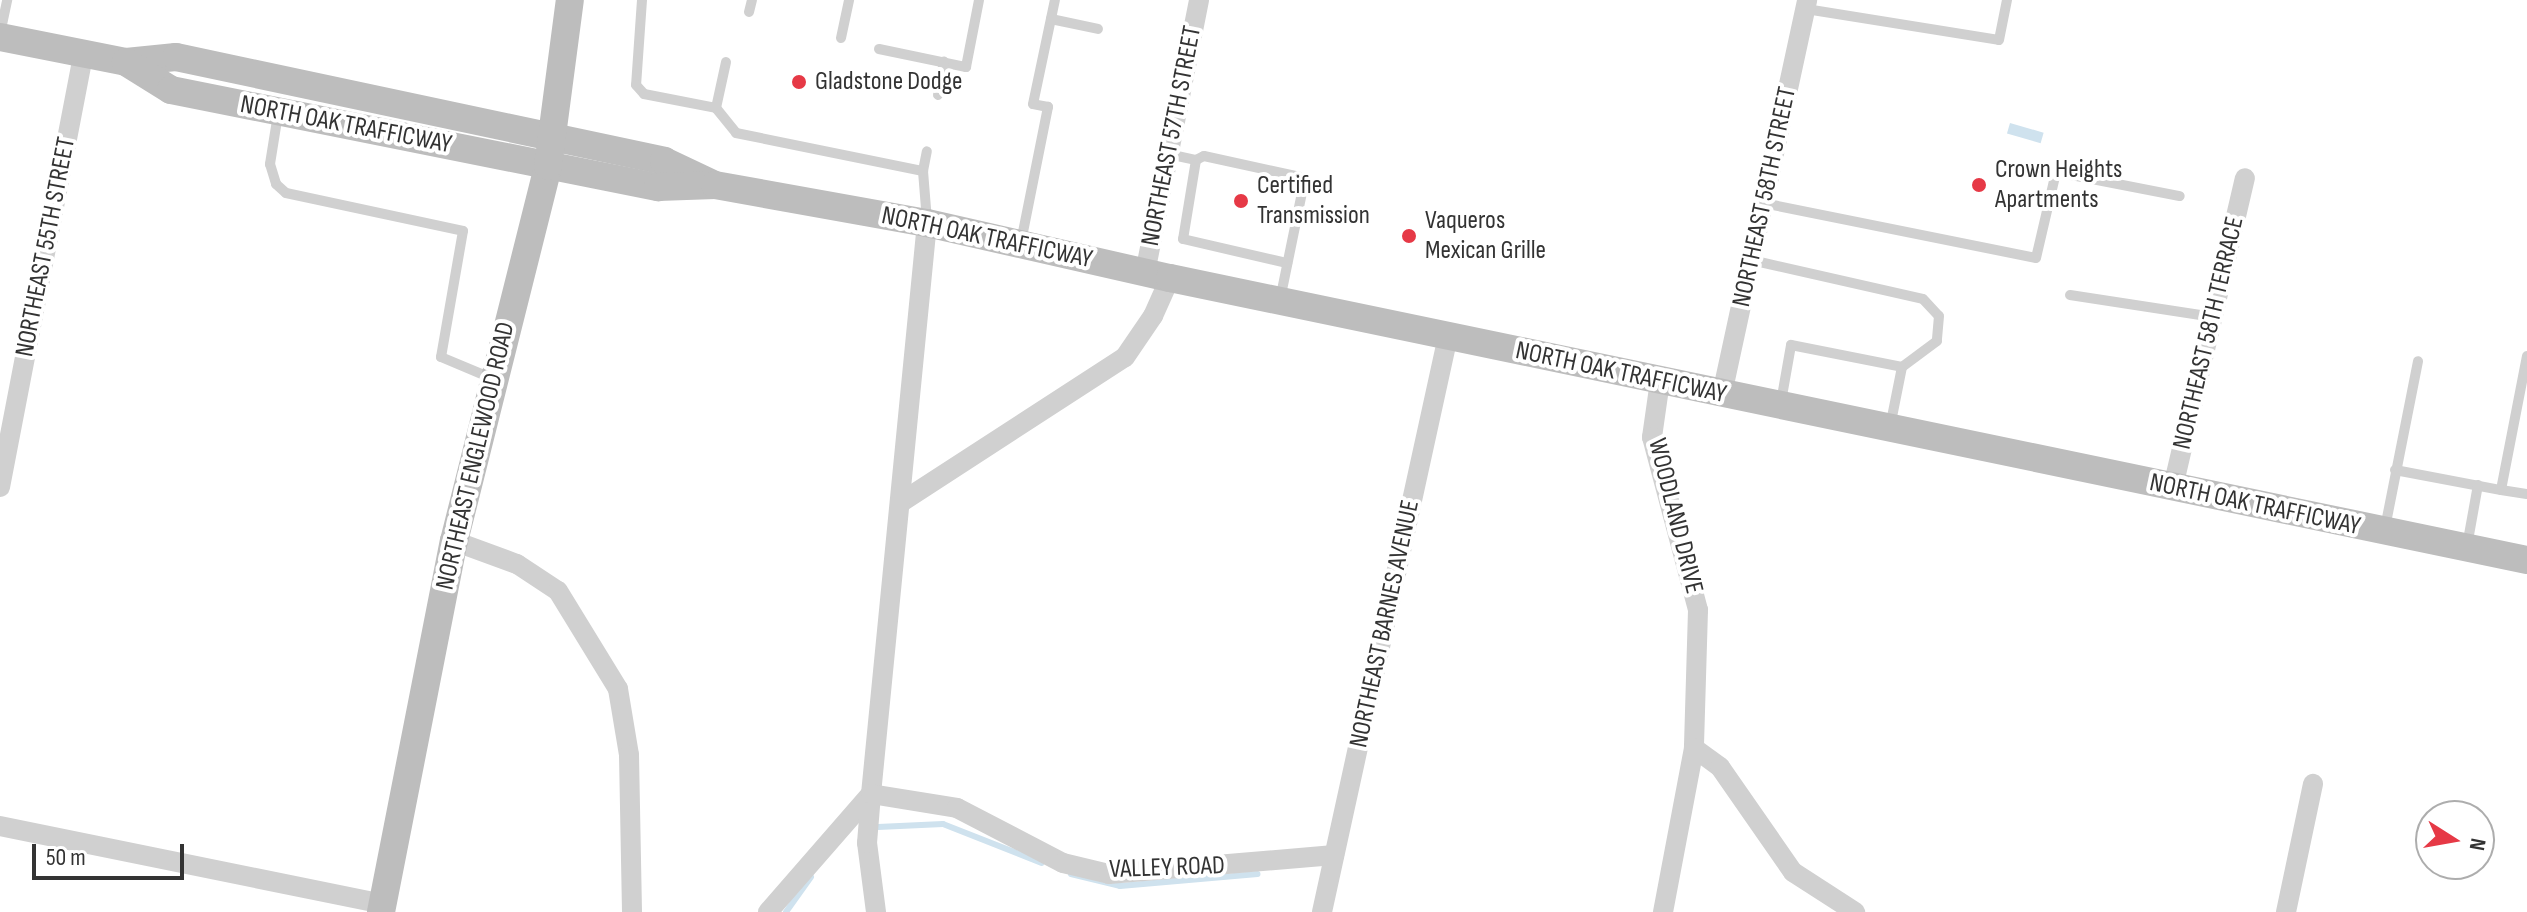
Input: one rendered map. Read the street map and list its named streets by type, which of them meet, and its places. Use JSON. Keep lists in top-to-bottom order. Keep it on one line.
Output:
{"streets":{"main road":["NORTH OAK TRAFFICWAY","NORTHEAST ENGLEWOOD ROAD"],"street":["NORTHEAST 57TH STREET","NORTHEAST 58TH STREET","NORTHEAST 55TH STREET","NORTHEAST 58TH TERRACE","WOODLAND DRIVE","NORTHEAST BARNES AVENUE","VALLEY ROAD"]},"crossings":[["NORTH OAK TRAFFICWAY","NORTHEAST 57TH STREET"],["NORTH OAK TRAFFICWAY","NORTHEAST 58TH STREET"],["NORTH OAK TRAFFICWAY","NORTHEAST 55TH STREET"],["NORTH OAK TRAFFICWAY","NORTHEAST 58TH TERRACE"],["NORTH OAK TRAFFICWAY","NORTHEAST ENGLEWOOD ROAD"],["NORTH OAK TRAFFICWAY","WOODLAND DRIVE"],["NORTH OAK TRAFFICWAY","NORTHEAST BARNES AVENUE"],["NORTHEAST BARNES AVENUE","VALLEY ROAD"]],"places":["Gladstone Dodge","Crown Heights Apartments","Certified Transmission","Vaqueros Mexican Grille"],"scale_bar":"50 m","north":"right"}
